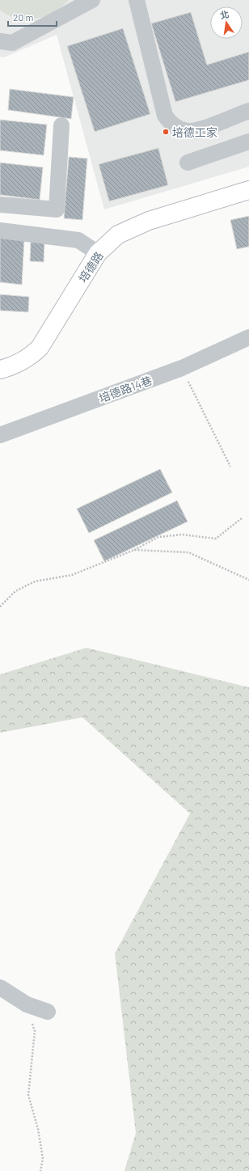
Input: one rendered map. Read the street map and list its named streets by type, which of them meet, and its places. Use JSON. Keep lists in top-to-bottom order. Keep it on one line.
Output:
{"streets":{"main road":["培德路"],"lane":["培德路14巷"]},"places":["培德工家"],"scale_bar":"20 m","north":"top"}
